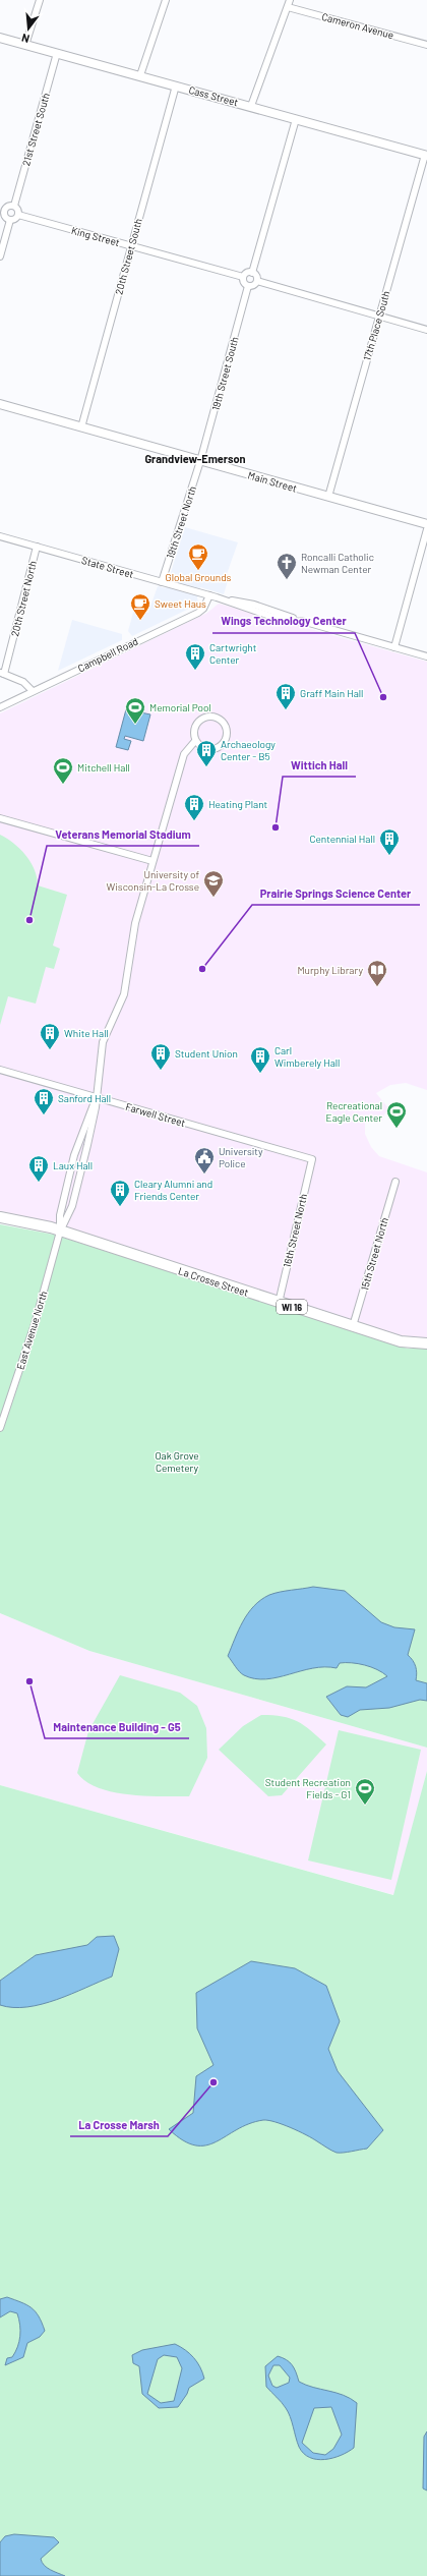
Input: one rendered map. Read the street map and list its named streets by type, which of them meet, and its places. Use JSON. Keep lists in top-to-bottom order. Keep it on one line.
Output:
{"streets":{"main road":["La Crosse Street","WI 16"],"street":["Cameron Avenue","Cass Street","21st Street South","King Street","20th Street South","17th Place South","19th Street South","Main Street","19th Street North","State Street","20th Street North","Campbell Road","Farwell Street","16th Street North","15th Street North","East Avenue North"]},"crossings":[["Cass Street","21st Street South"],["Cass Street","20th Street South"],["Cass Street","17th Place South"],["21st Street South","King Street"],["King Street","20th Street South"],["King Street","19th Street South"],["20th Street South","Main Street"],["17th Place South","Main Street"],["19th Street South","Main Street"],["19th Street South","19th Street North"],["Main Street","19th Street North"],["19th Street North","State Street"],["State Street","20th Street North"],["State Street","Campbell Road"],["Farwell Street","16th Street North"],["Farwell Street","East Avenue North"],["16th Street North","La Crosse Street"],["15th Street North","La Crosse Street"],["La Crosse Street","East Avenue North"]],"districts":["Grandview-Emerson"],"parks":["Oak Grove Cemetery"],"places":{"cafe":["Global Grounds","Sweet Haus"],"church":["Roncalli Catholic Newman Center"],"building":["Cartwright Center","Graff Main Hall","Archaeology Center - B5","Heating Plant","Centennial Hall","White Hall","Student Union","Carl Wimberely Hall","Sanford Hall","Laux Hall","Cleary Alumni and Friends Center"],"other":["Wings Technology Center","Wittich Hall","Veterans Memorial Stadium","Prairie Springs Science Center","Maintenance Building - G5","La Crosse Marsh"],"sports":["Memorial Pool","Mitchell Hall","Recreational Eagle Center","Student Recreation Fields - G1"],"school or university":["University of Wisconsin-La Crosse"],"library":["Murphy Library"],"public building":["University Police"]},"north":"bottom"}
